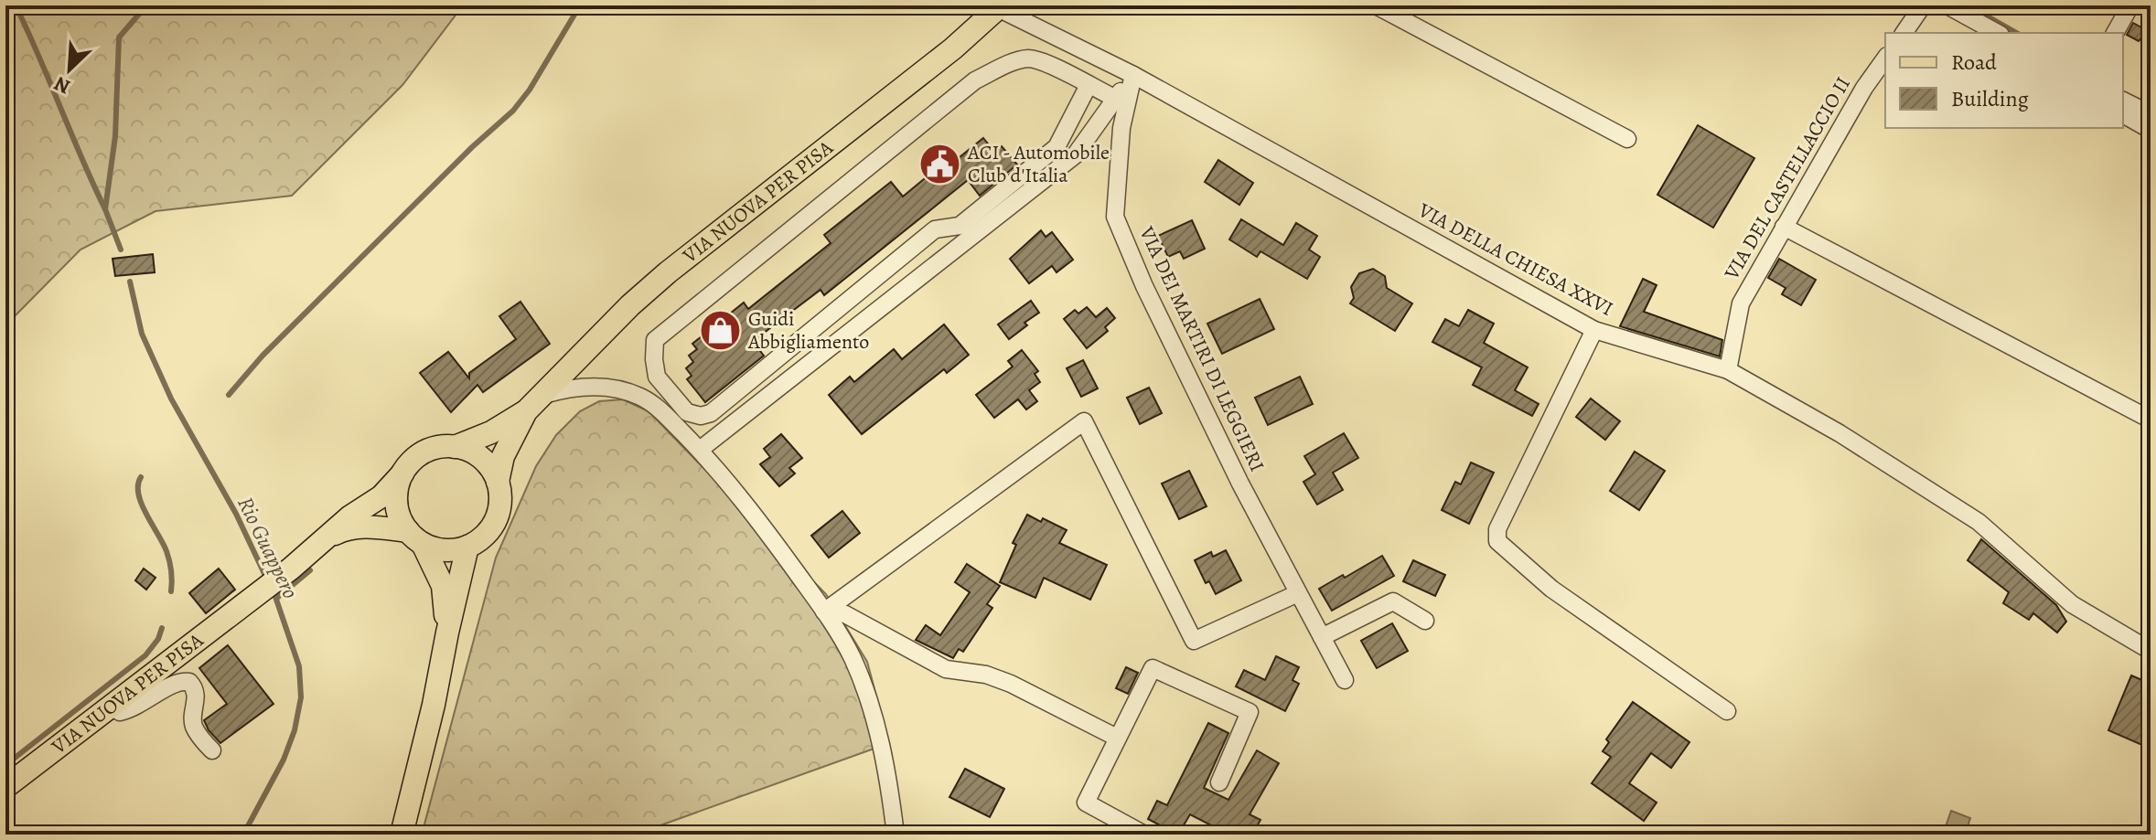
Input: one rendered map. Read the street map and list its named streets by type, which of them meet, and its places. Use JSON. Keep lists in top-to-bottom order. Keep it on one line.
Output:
{"streets":{"main road":["VIA NUOVA PER PISA"],"street":["VIA DEL CASTELLACCIO II","VIA DELLA CHIESA XXVI","VIA DEI MARTIRI DI LEGGIERI"]},"crossings":[["VIA DEL CASTELLACCIO II","VIA DELLA CHIESA XXVI"],["VIA NUOVA PER PISA","VIA DELLA CHIESA XXVI"],["VIA DELLA CHIESA XXVI","VIA DEI MARTIRI DI LEGGIERI"]],"water":["Rio Guappero"],"places":{"public building":["ACI - Automobile Club d'Italia"],"shop":["Guidi Abbigliamento"]},"legend":["Road","Building"],"north":"bottom left"}
